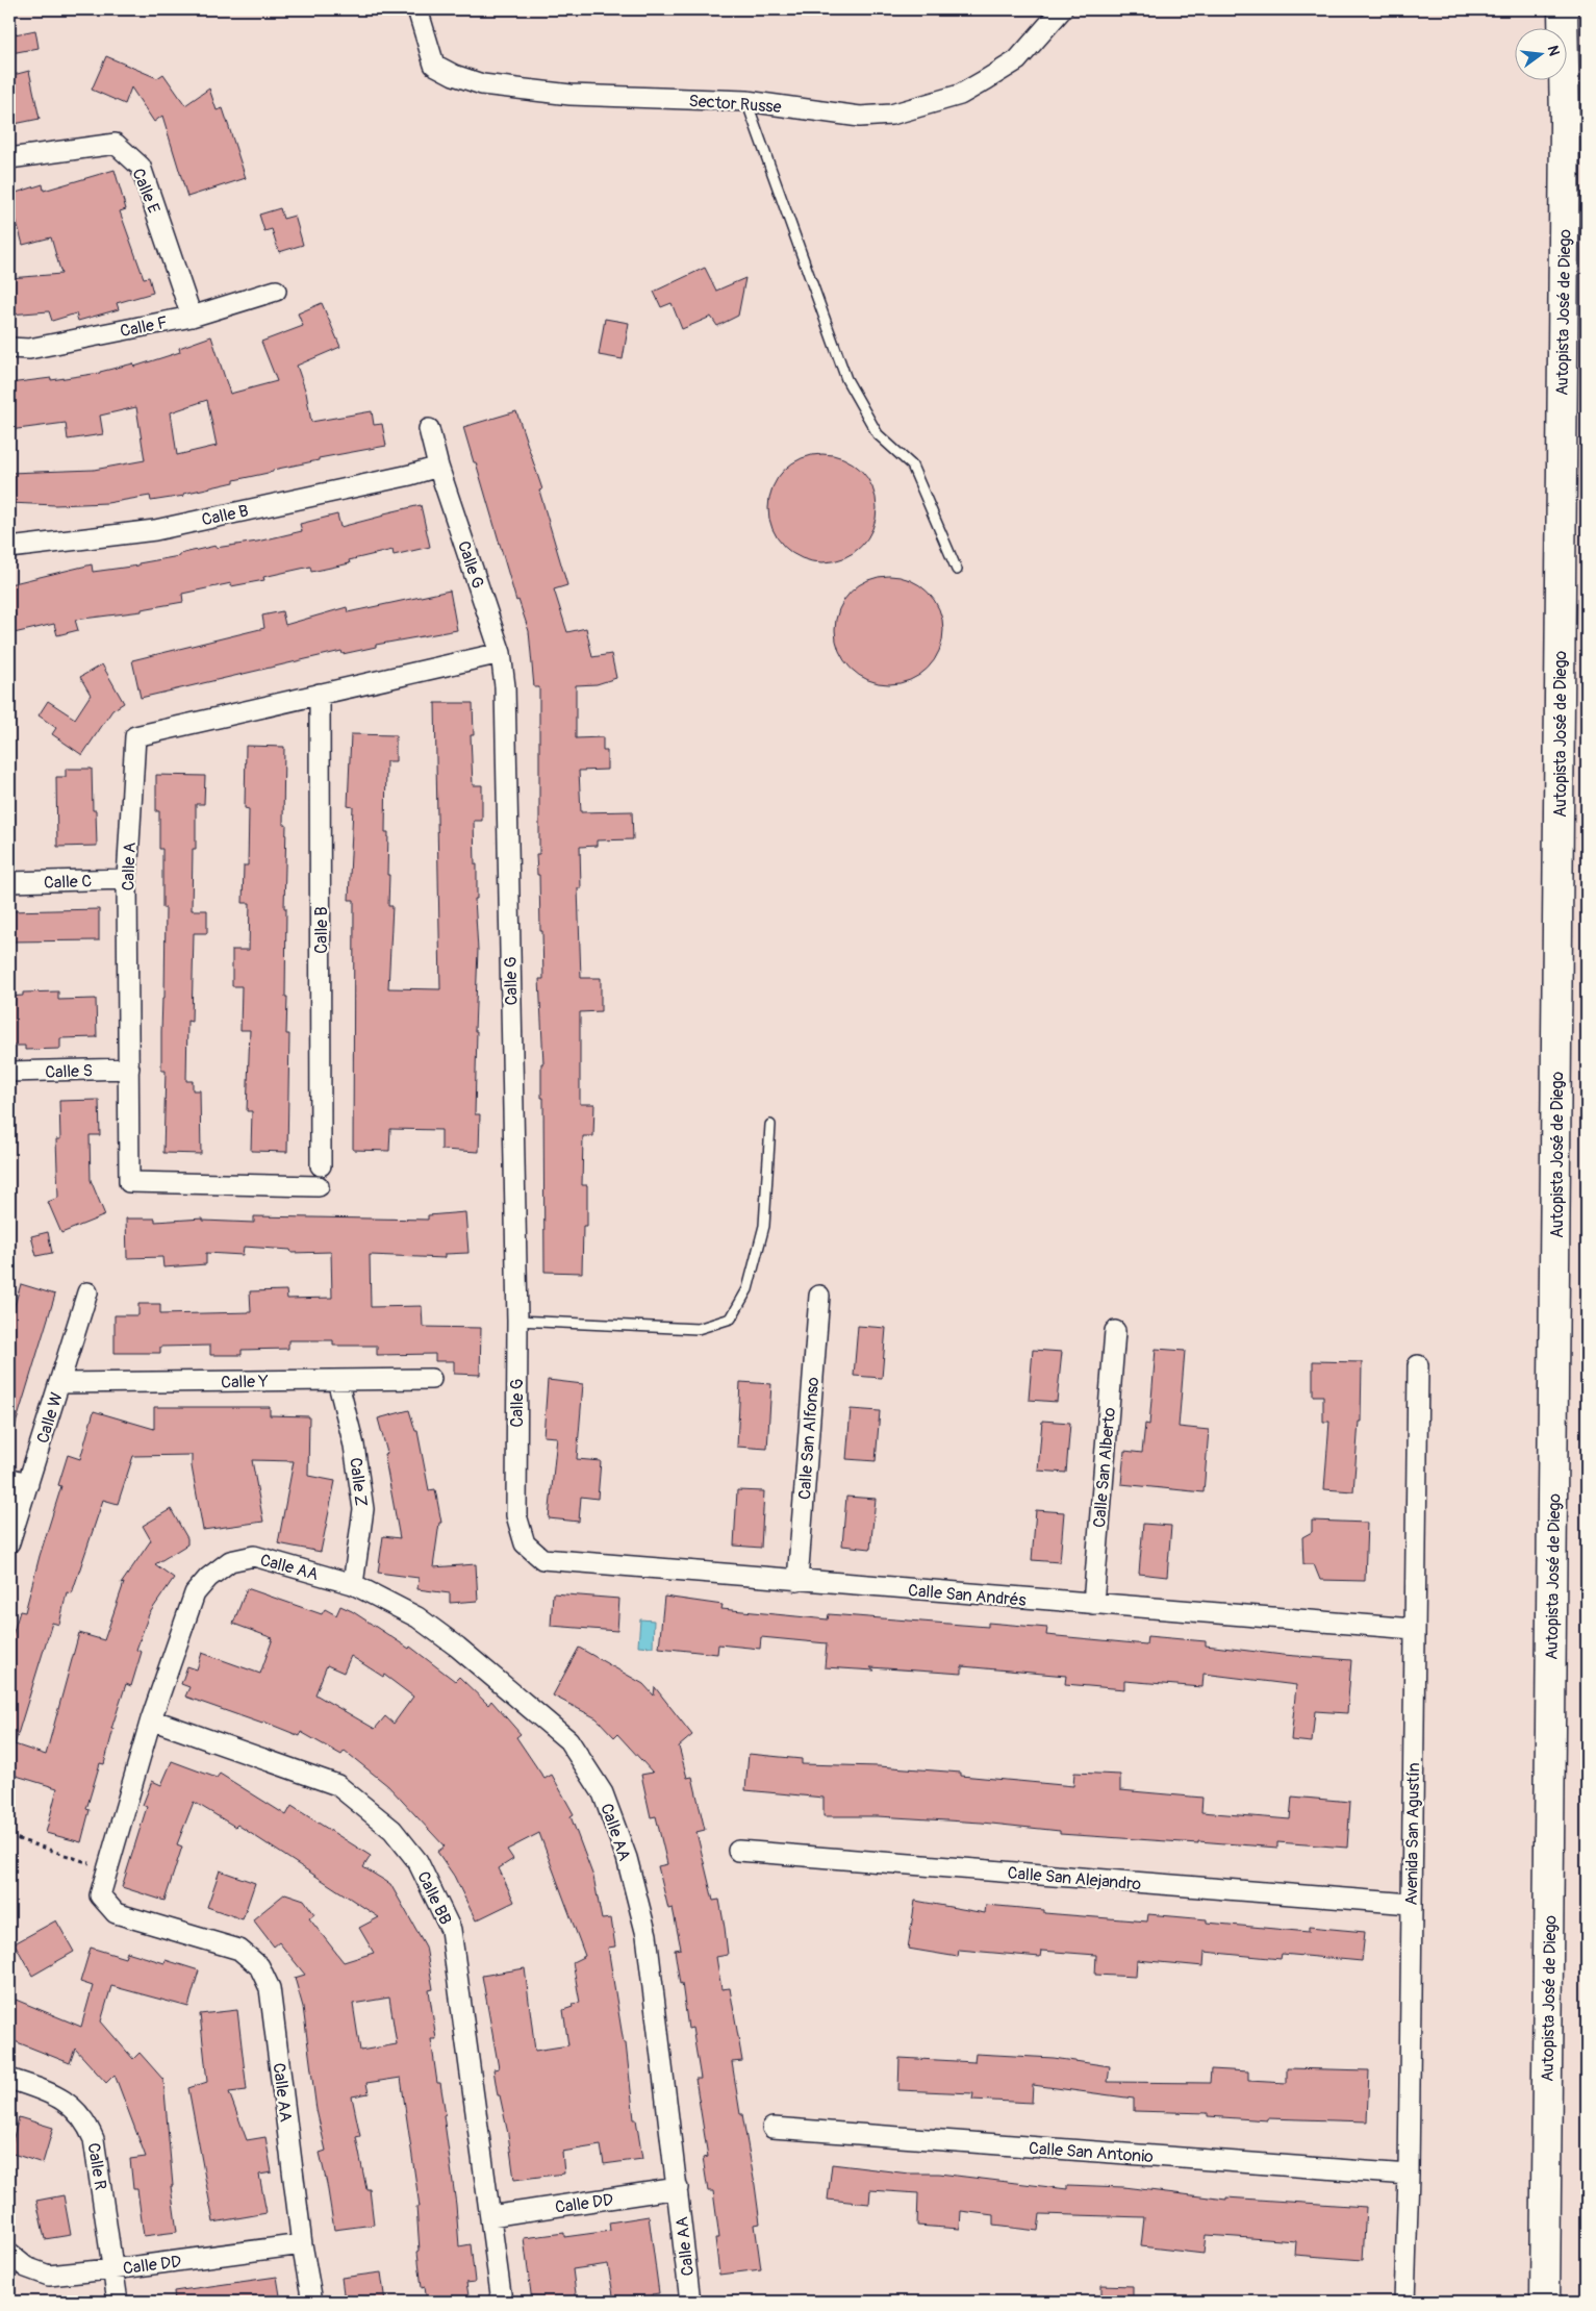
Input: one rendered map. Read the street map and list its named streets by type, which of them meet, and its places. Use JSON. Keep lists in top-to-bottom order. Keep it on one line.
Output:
{"streets":{"highway":["Autopista José de Diego"],"street":["Sector Russe","Calle E","Calle F","Calle B","Calle G","Calle A","Calle C","Calle S","Calle Y","Calle W","Calle San Alfonso","Calle San Alberto","Calle Z","Calle AA","Calle San Andrés","Avenida San Agustín","Calle San Alejandro","Calle BB","Calle San Antonio","Calle R","Calle DD"]},"crossings":[["Calle E","Calle F"],["Calle B","Calle G"],["Calle B","Calle A"],["Calle G","Calle A"],["Calle G","Calle San Andrés"],["Calle A","Calle C"],["Calle A","Calle S"],["Calle Y","Calle W"],["Calle Y","Calle Z"],["Calle San Alfonso","Calle San Andrés"],["Calle San Alberto","Calle San Andrés"],["Calle Z","Calle AA"],["Calle AA","Calle BB"],["Calle AA","Calle DD"],["Calle San Andrés","Avenida San Agustín"],["Avenida San Agustín","Calle San Alejandro"],["Avenida San Agustín","Calle San Antonio"],["Calle BB","Calle DD"],["Calle R","Calle DD"]],"north":"right"}
